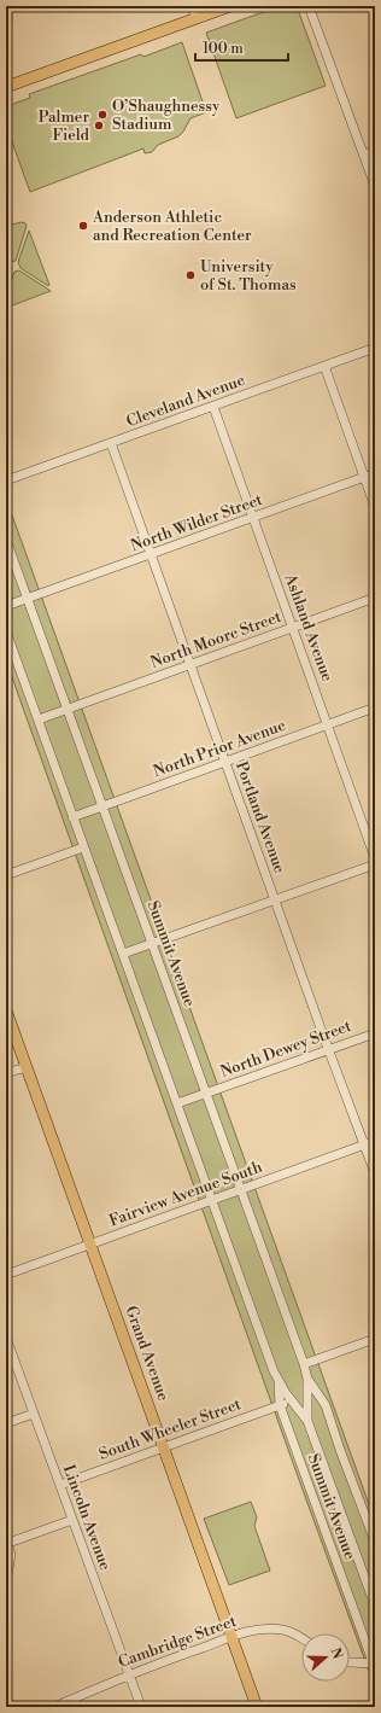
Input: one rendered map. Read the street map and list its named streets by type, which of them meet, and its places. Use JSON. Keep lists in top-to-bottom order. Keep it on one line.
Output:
{"streets":{"main road":["Grand Avenue"],"street":["Cleveland Avenue","North Wilder Street","Ashland Avenue","North Moore Street","North Prior Avenue","Portland Avenue","Summit Avenue","North Dewey Street","Fairview Avenue South","South Wheeler Street","Lincoln Avenue","Cambridge Street"]},"crossings":[["Cleveland Avenue","Ashland Avenue"],["Cleveland Avenue","Portland Avenue"],["North Wilder Street","Ashland Avenue"],["North Wilder Street","Portland Avenue"],["North Wilder Street","Summit Avenue"],["Ashland Avenue","North Moore Street"],["Ashland Avenue","North Prior Avenue"],["North Moore Street","Portland Avenue"],["North Moore Street","Summit Avenue"],["North Prior Avenue","Portland Avenue"],["North Prior Avenue","Summit Avenue"],["Portland Avenue","North Dewey Street"],["Portland Avenue","Fairview Avenue South"],["Summit Avenue","North Dewey Street"],["Summit Avenue","Fairview Avenue South"],["Summit Avenue","South Wheeler Street"],["Fairview Avenue South","Grand Avenue"],["Grand Avenue","South Wheeler Street"],["Grand Avenue","Cambridge Street"],["South Wheeler Street","Lincoln Avenue"],["Lincoln Avenue","Cambridge Street"]],"places":["O’Shaughnessy Stadium","Palmer Field","Anderson Athletic and Recreation Center","University of St. Thomas"],"scale_bar":"100 m","north":"right"}
